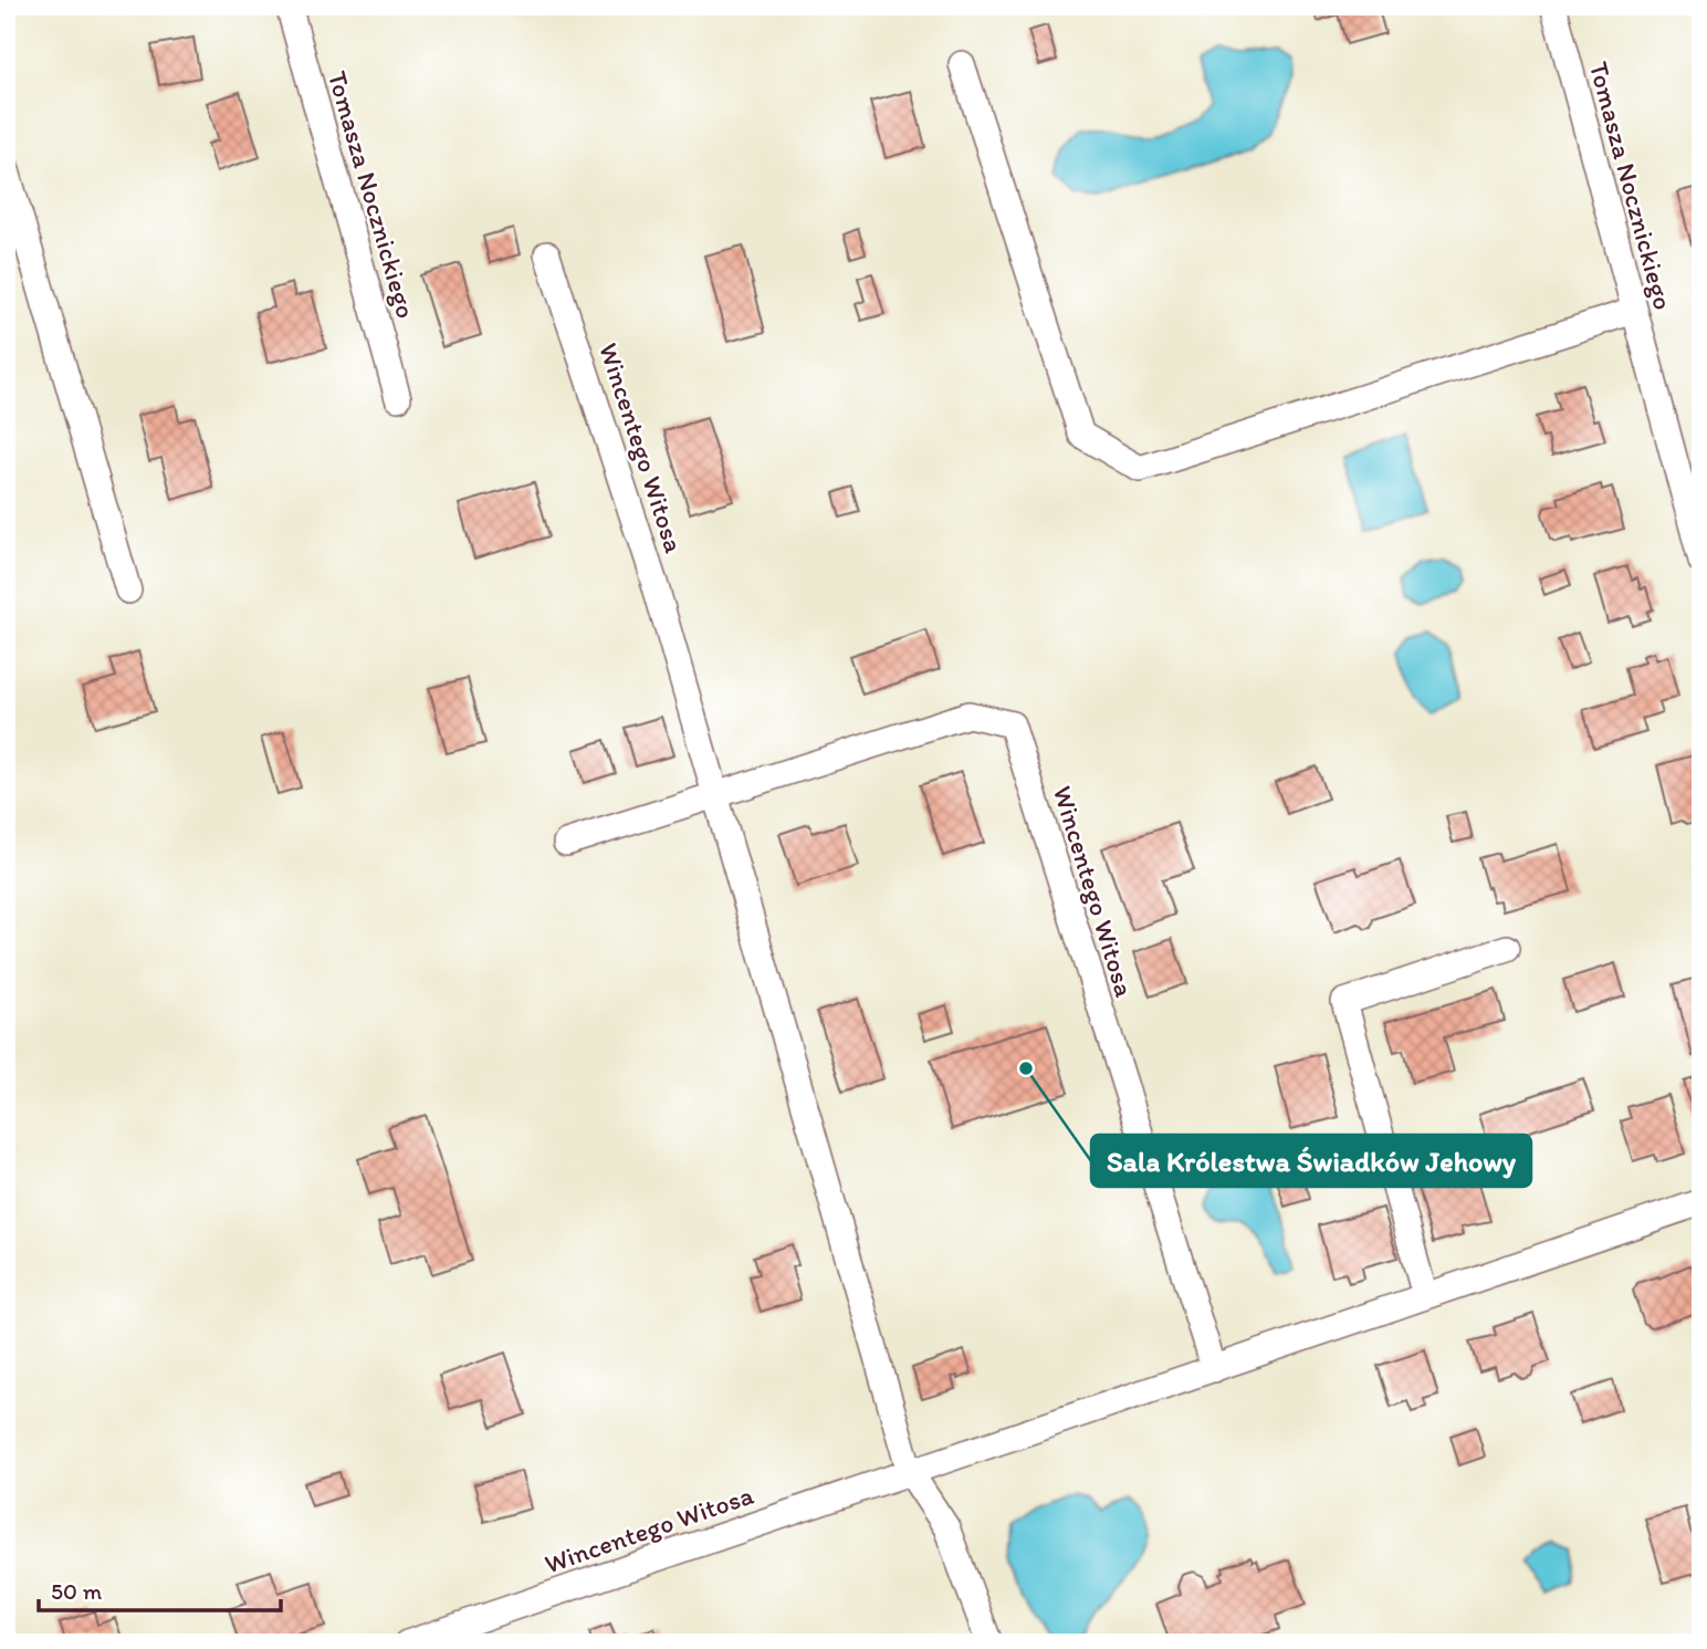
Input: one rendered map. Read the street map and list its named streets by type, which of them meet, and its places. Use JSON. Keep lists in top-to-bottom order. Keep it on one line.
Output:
{"streets":{"street":["Tomasza Nocznickiego","Wincentego Witosa"]},"places":["Sala Królestwa Świadków Jehowy"],"scale_bar":"50 m"}
